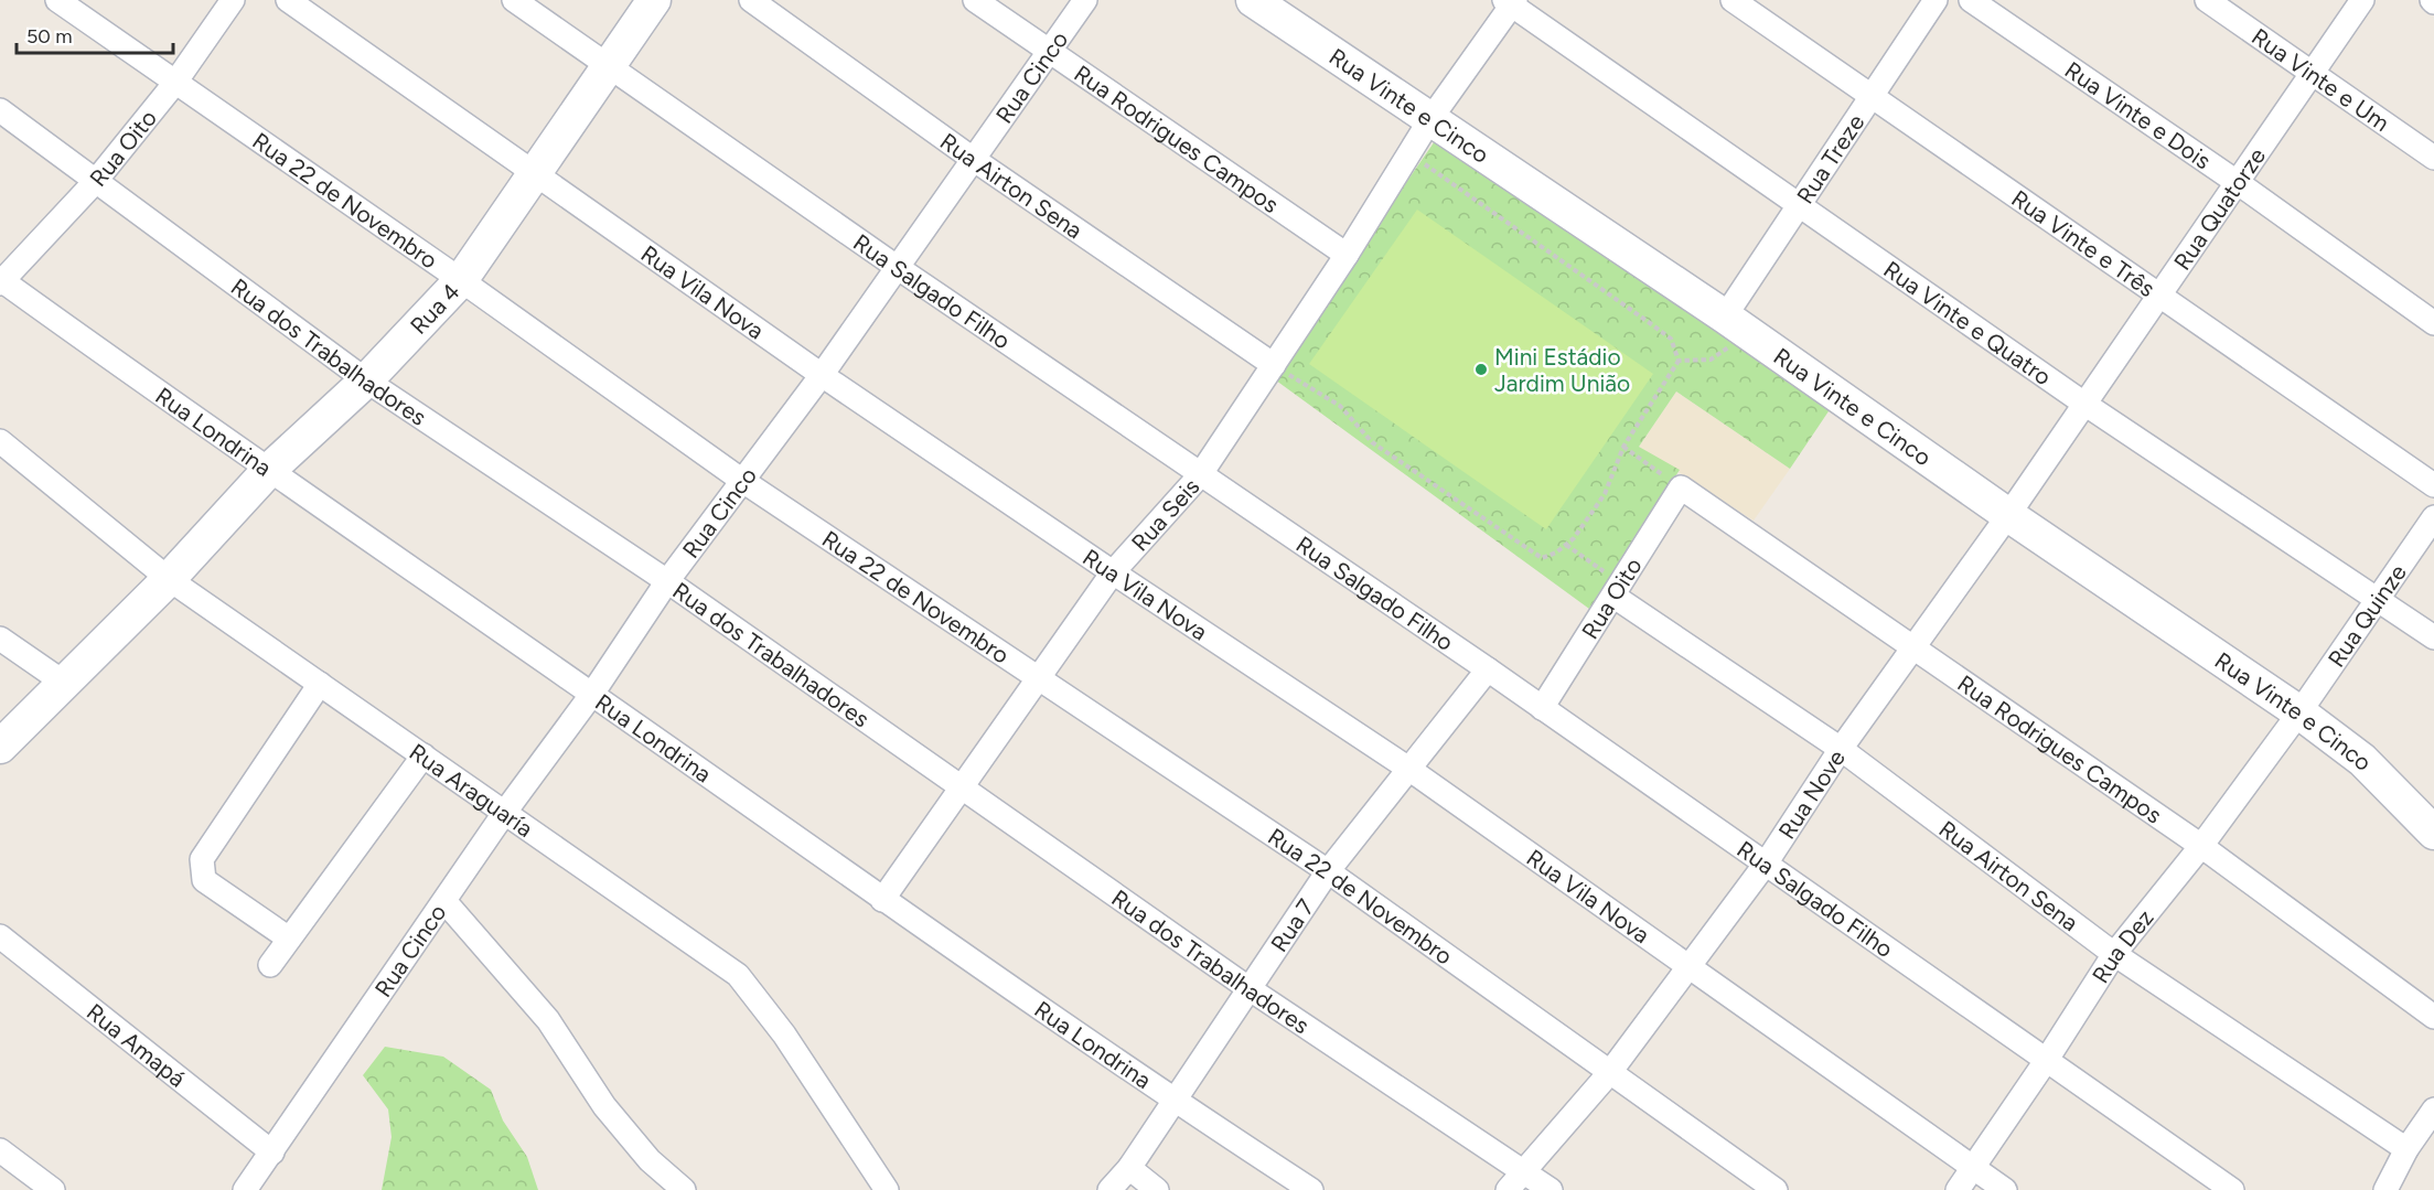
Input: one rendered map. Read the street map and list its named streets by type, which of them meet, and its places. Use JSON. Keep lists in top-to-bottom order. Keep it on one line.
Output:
{"streets":{"street":["Rua Cinco","Rua Vinte e Um","Rua Vinte e Cinco","Rua Vinte e Dois","Rua Rodrigues Campos","Rua Oito","Rua Treze","Rua Airton Sena","Rua 22 de Novembro","Rua Quatorze","Rua Vinte e Três","Rua Salgado Filho","Rua Vila Nova","Rua 4","Rua Vinte e Quatro","Rua dos Trabalhadores","Rua Londrina","Rua Seis","Rua Quinze","Rua Araguaría","Rua Nove","Rua 7","Rua Dez","Rua Amapá"]},"crossings":[["Rua Cinco","Rua Rodrigues Campos"],["Rua Cinco","Rua Airton Sena"],["Rua Cinco","Rua 22 de Novembro"],["Rua Cinco","Rua Salgado Filho"],["Rua Cinco","Rua Vila Nova"],["Rua Cinco","Rua dos Trabalhadores"],["Rua Cinco","Rua Londrina"],["Rua Cinco","Rua Araguaría"],["Rua Cinco","Rua Amapá"],["Rua Vinte e Um","Rua Quatorze"],["Rua Vinte e Cinco","Rua Treze"],["Rua Vinte e Cinco","Rua Quatorze"],["Rua Vinte e Cinco","Rua Seis"],["Rua Vinte e Cinco","Rua Quinze"],["Rua Vinte e Cinco","Rua Nove"],["Rua Vinte e Cinco","Rua Dez"],["Rua Vinte e Dois","Rua Quatorze"],["Rua Rodrigues Campos","Rua Oito"],["Rua Rodrigues Campos","Rua Seis"],["Rua Rodrigues Campos","Rua Nove"],["Rua Rodrigues Campos","Rua Dez"],["Rua Oito","Rua Airton Sena"],["Rua Oito","Rua 22 de Novembro"],["Rua Oito","Rua Salgado Filho"],["Rua Oito","Rua dos Trabalhadores"],["Rua Oito","Rua Londrina"],["Rua Treze","Rua Vinte e Três"],["Rua Treze","Rua Vinte e Quatro"],["Rua Airton Sena","Rua Seis"],["Rua Airton Sena","Rua Nove"],["Rua Airton Sena","Rua Dez"],["Rua 22 de Novembro","Rua 4"],["Rua 22 de Novembro","Rua Seis"],["Rua 22 de Novembro","Rua Nove"],["Rua 22 de Novembro","Rua 7"],["Rua Quatorze","Rua Vinte e Três"],["Rua Quatorze","Rua Vinte e Quatro"],["Rua Quatorze","Rua Nove"],["Rua Salgado Filho","Rua 4"],["Rua Salgado Filho","Rua Seis"],["Rua Salgado Filho","Rua Nove"],["Rua Salgado Filho","Rua 7"],["Rua Salgado Filho","Rua Dez"],["Rua Vila Nova","Rua 4"],["Rua Vila Nova","Rua Seis"],["Rua Vila Nova","Rua Nove"],["Rua Vila Nova","Rua 7"],["Rua Vila Nova","Rua Dez"],["Rua 4","Rua dos Trabalhadores"],["Rua 4","Rua Londrina"],["Rua 4","Rua Araguaría"],["Rua Vinte e Quatro","Rua Seis"],["Rua Vinte e Quatro","Rua Quinze"],["Rua dos Trabalhadores","Rua Seis"],["Rua dos Trabalhadores","Rua Nove"],["Rua dos Trabalhadores","Rua 7"],["Rua Londrina","Rua Seis"],["Rua Londrina","Rua 7"],["Rua Quinze","Rua Dez"]],"places":["Mini Estádio Jardim União"],"scale_bar":"50 m"}
